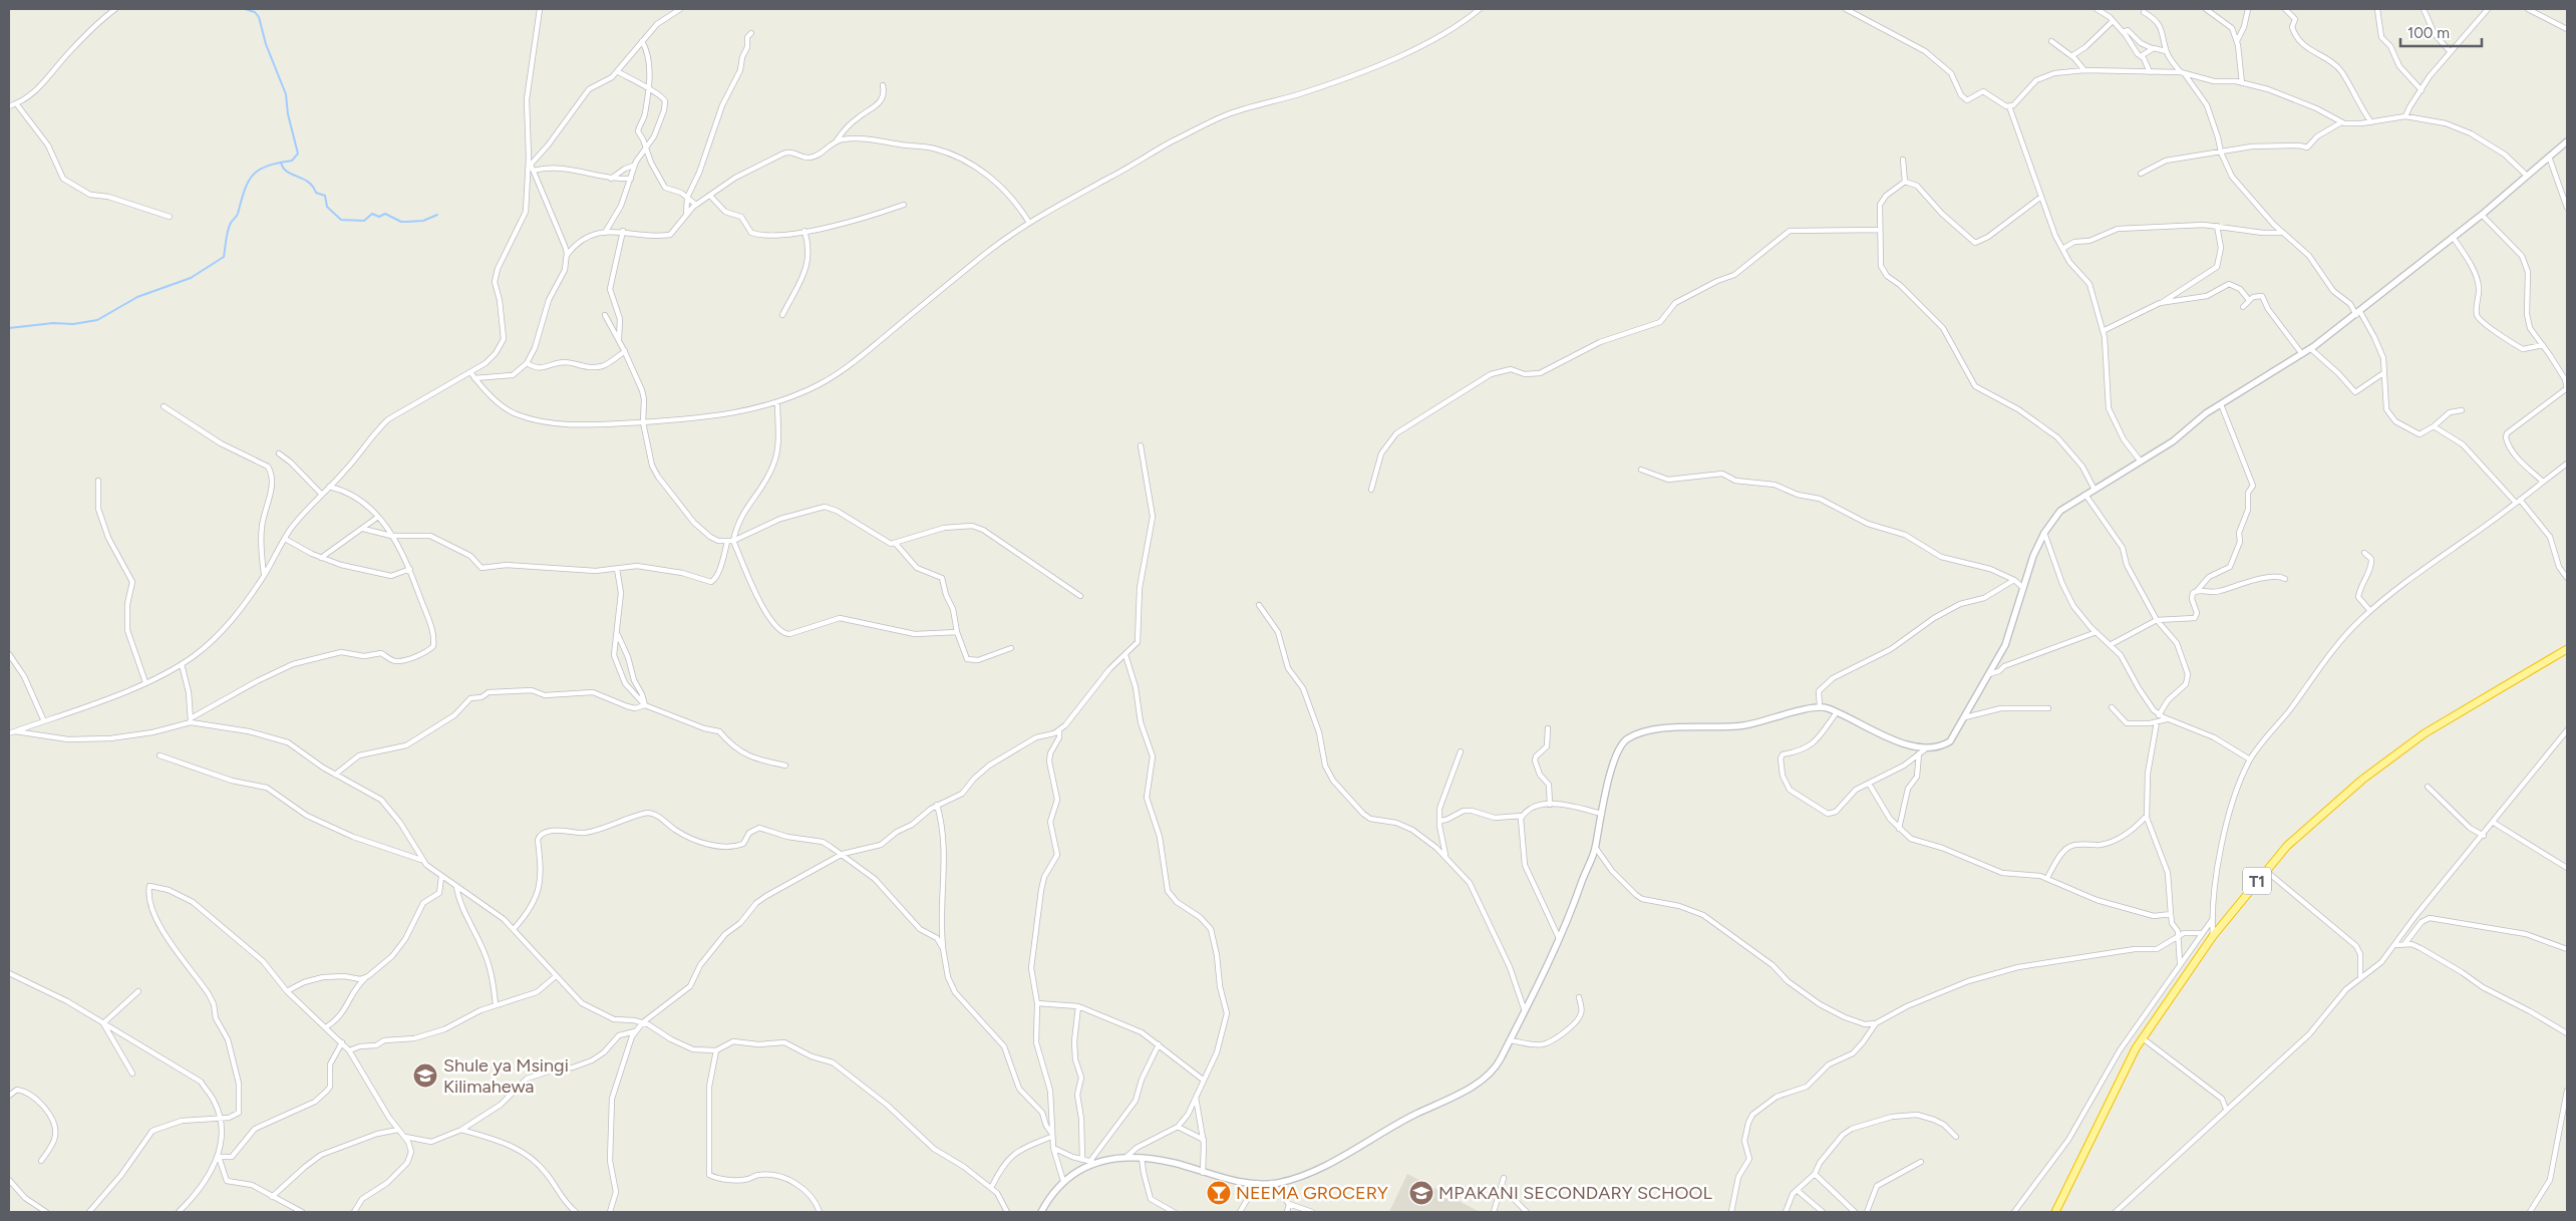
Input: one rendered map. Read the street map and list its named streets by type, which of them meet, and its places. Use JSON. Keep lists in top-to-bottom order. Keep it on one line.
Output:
{"streets":{"highway":["T1"]},"places":{"school or university":["Shule ya Msingi Kilimahewa","MPAKANI SECONDARY SCHOOL"],"bar":["NEEMA GROCERY"]},"scale_bar":"100 m"}
